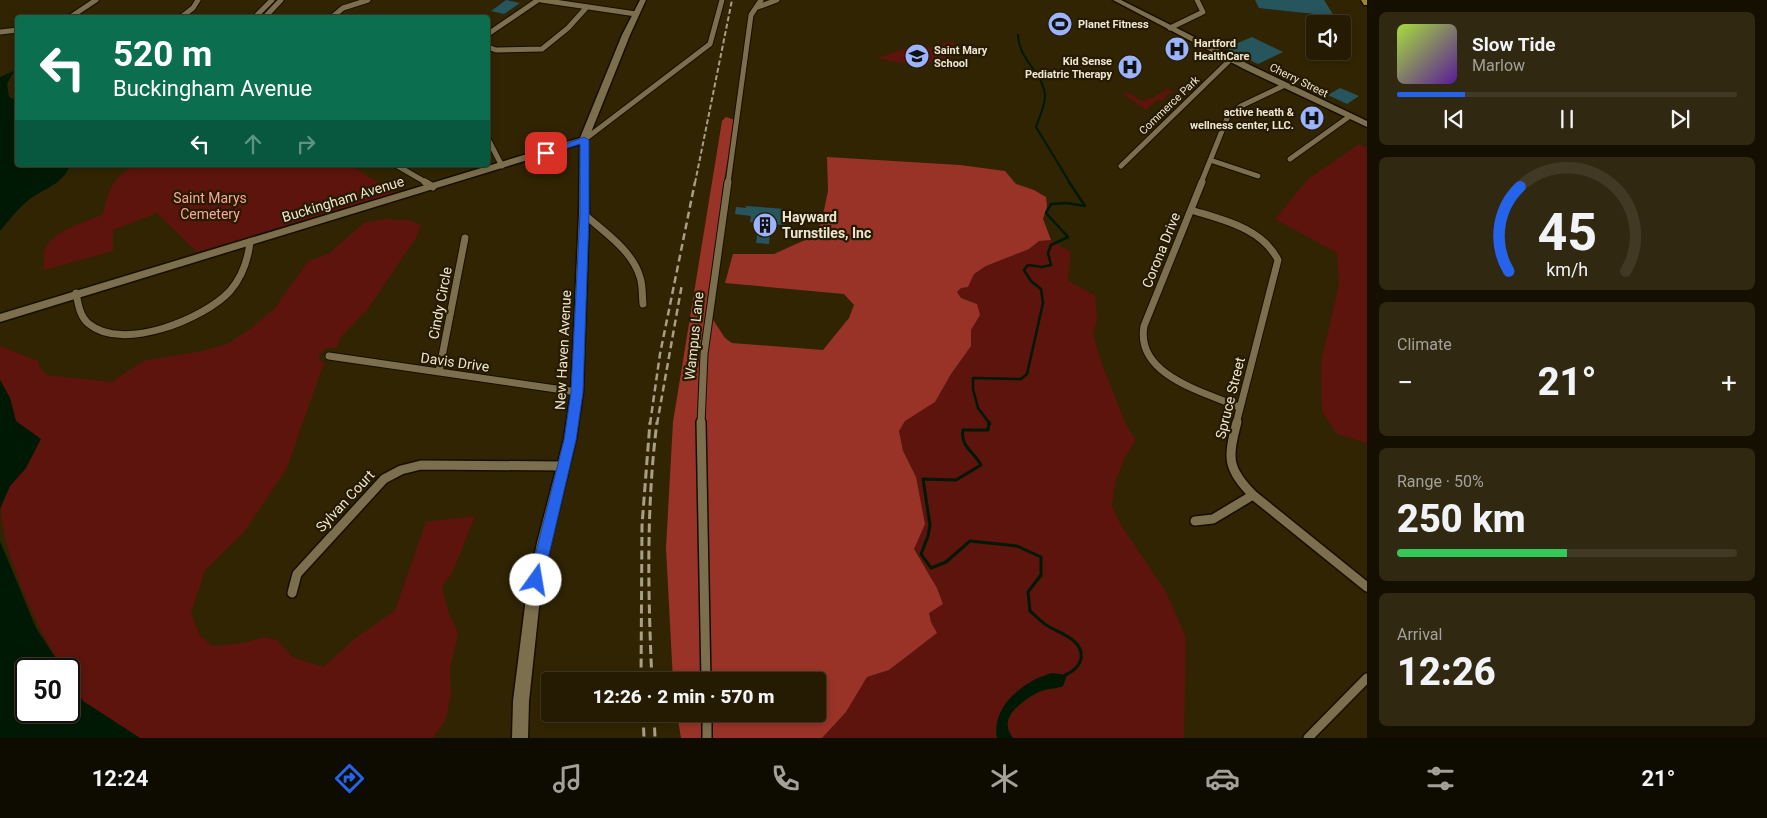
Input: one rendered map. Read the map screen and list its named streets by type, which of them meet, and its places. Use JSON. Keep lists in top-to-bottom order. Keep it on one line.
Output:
{"streets":{"main road":["Cherry Street","Buckingham Avenue","New Haven Avenue"],"street":["Commerce Park","Corona Drive","Cindy Circle","Wampus Lane","Davis Drive","Spruce Street","Sylvan Court"]},"crossings":[["Cherry Street","Commerce Park"],["Cherry Street","Corona Drive"],["Buckingham Avenue","New Haven Avenue"],["Corona Drive","Spruce Street"],["Cindy Circle","Davis Drive"],["New Haven Avenue","Davis Drive"],["New Haven Avenue","Sylvan Court"]],"parks":["Saint Marys Cemetery"],"places":{"sports":["Planet Fitness"],"hospital":["Hartford HealthCare","Kid Sense Pediatric Therapy","active heath & wellness center, LLC."],"school or university":["Saint Mary School"],"building":["Hayward Turnstiles, Inc"]},"page":{"turn":["520 m","Buckingham Avenue"],"song":["Slow Tide","Marlow"],"tile":["Climate",["Range · 50%","250 km"],["Arrival","12:26"]],"heat":["−","21°","+"],"limit":"50","trip":"12:26 · 2 min · 570 m","tabs":["12:24","21°"],"gauge":["45","km/h"]}}
